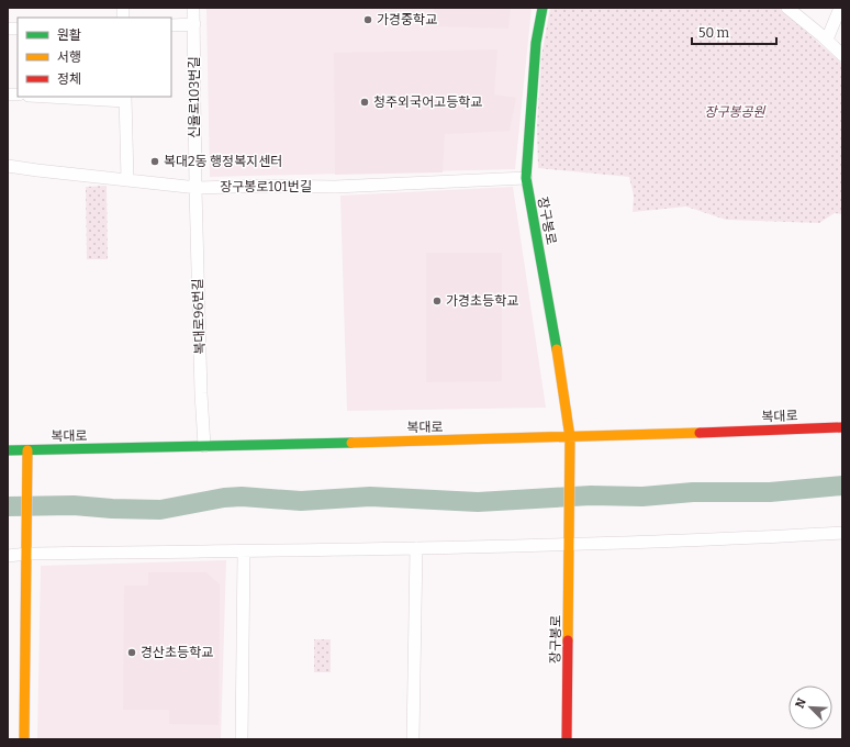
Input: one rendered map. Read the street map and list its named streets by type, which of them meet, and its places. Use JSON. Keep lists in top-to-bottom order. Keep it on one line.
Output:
{"streets":{"street":["신율로103번길","장구봉로101번길","장구봉로","복대로96번길","복대로"]},"crossings":[["신율로103번길","장구봉로101번길"],["신율로103번길","복대로96번길"],["장구봉로101번길","장구봉로"],["장구봉로101번길","복대로96번길"],["장구봉로","복대로"],["복대로96번길","복대로"]],"parks":["장구봉공원"],"places":["가경중학교","청주외국어고등학교","복대2동 행정복지센터","가경초등학교","경산초등학교"],"legend":["원활","서행","정체"],"scale_bar":"50 m","north":"top left"}
